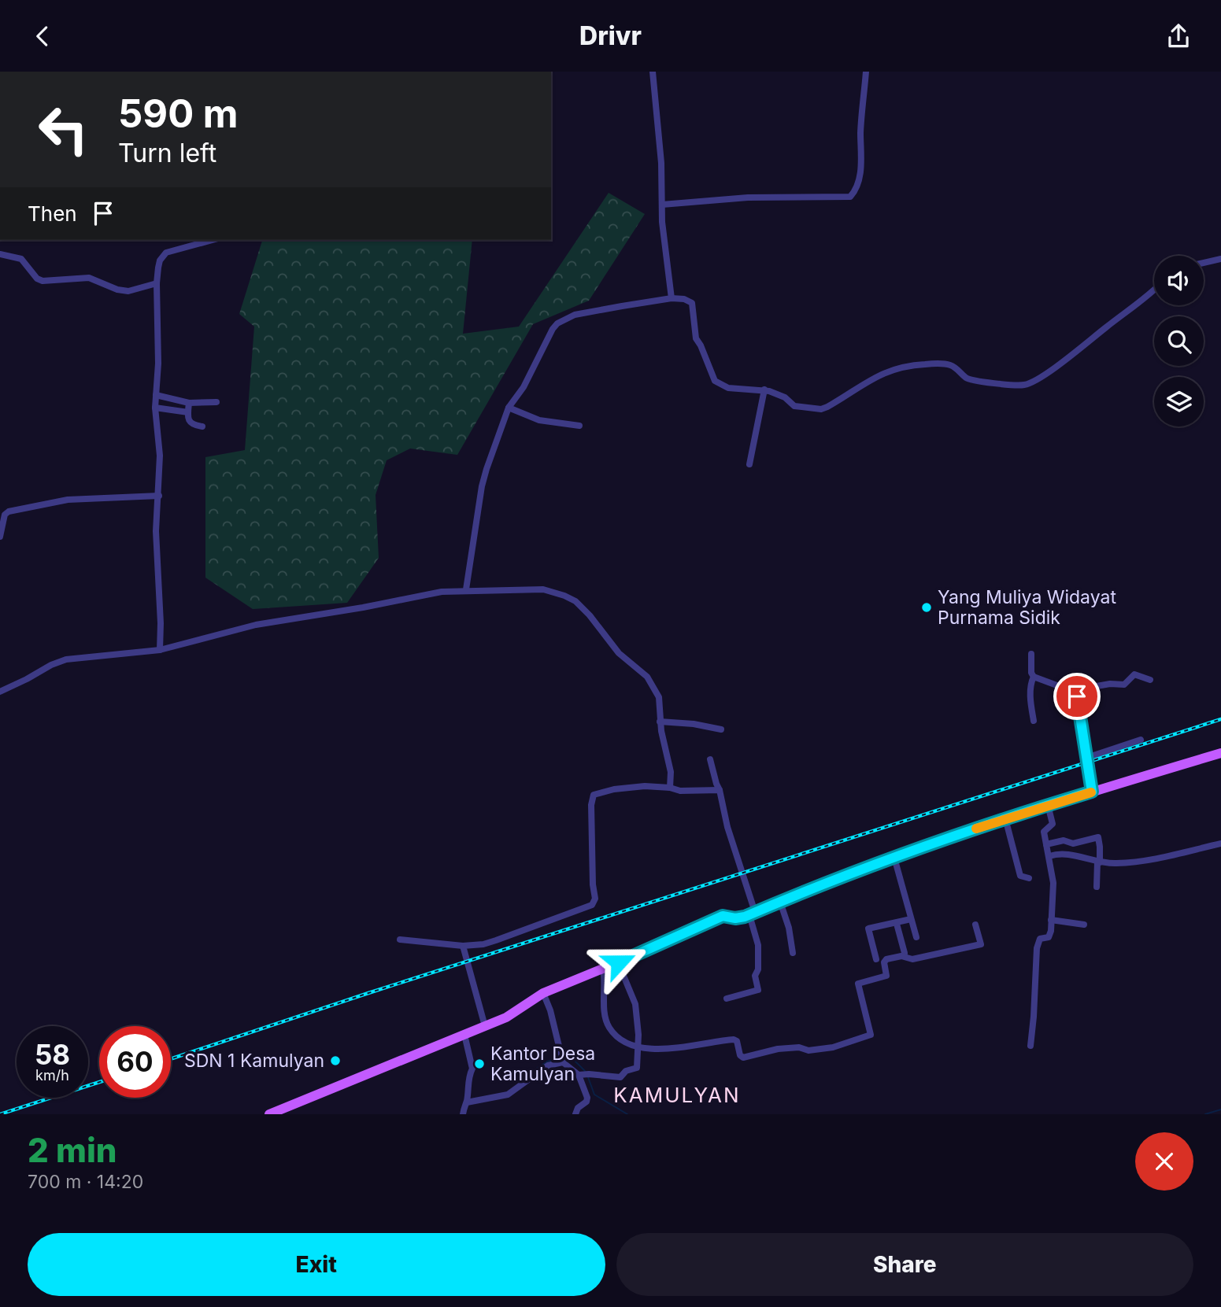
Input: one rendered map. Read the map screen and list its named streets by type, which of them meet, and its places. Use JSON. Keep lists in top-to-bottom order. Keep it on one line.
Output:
{"districts":["KAMULYAN"],"places":["Yang Muliya Widayat Purnama Sidik","SDN 1 Kamulyan","Kantor Desa Kamulyan"],"page":{"header":"Drivr","turn":["590 m","Turn left"],"then":"Then","speed":"58 km/h","limit":"60","heading":["2 min","700 m · 14:20"],"buttons":["Exit","Share"]}}
